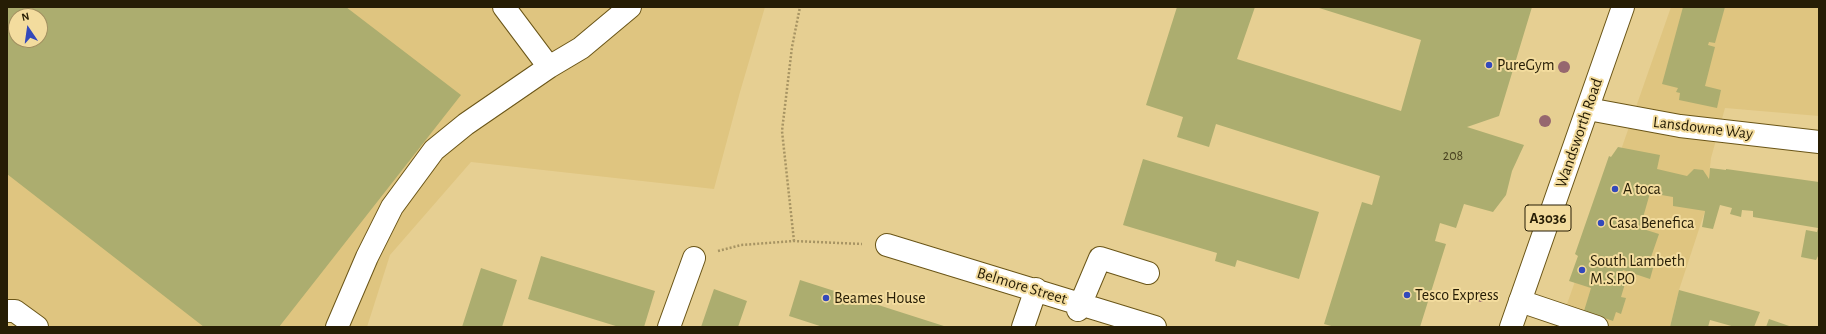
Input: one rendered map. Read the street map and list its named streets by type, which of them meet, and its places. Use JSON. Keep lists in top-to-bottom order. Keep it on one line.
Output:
{"streets":{"street":["Lansdowne Way","Wandsworth Road","A3036","Belmore Street"]},"crossings":[["Lansdowne Way","Wandsworth Road"]],"places":["PureGym","A toca","Casa Benefica","South Lambeth M.S.P.O","Tesco Express","Beames House"],"house_numbers":["208"],"north":"top"}
